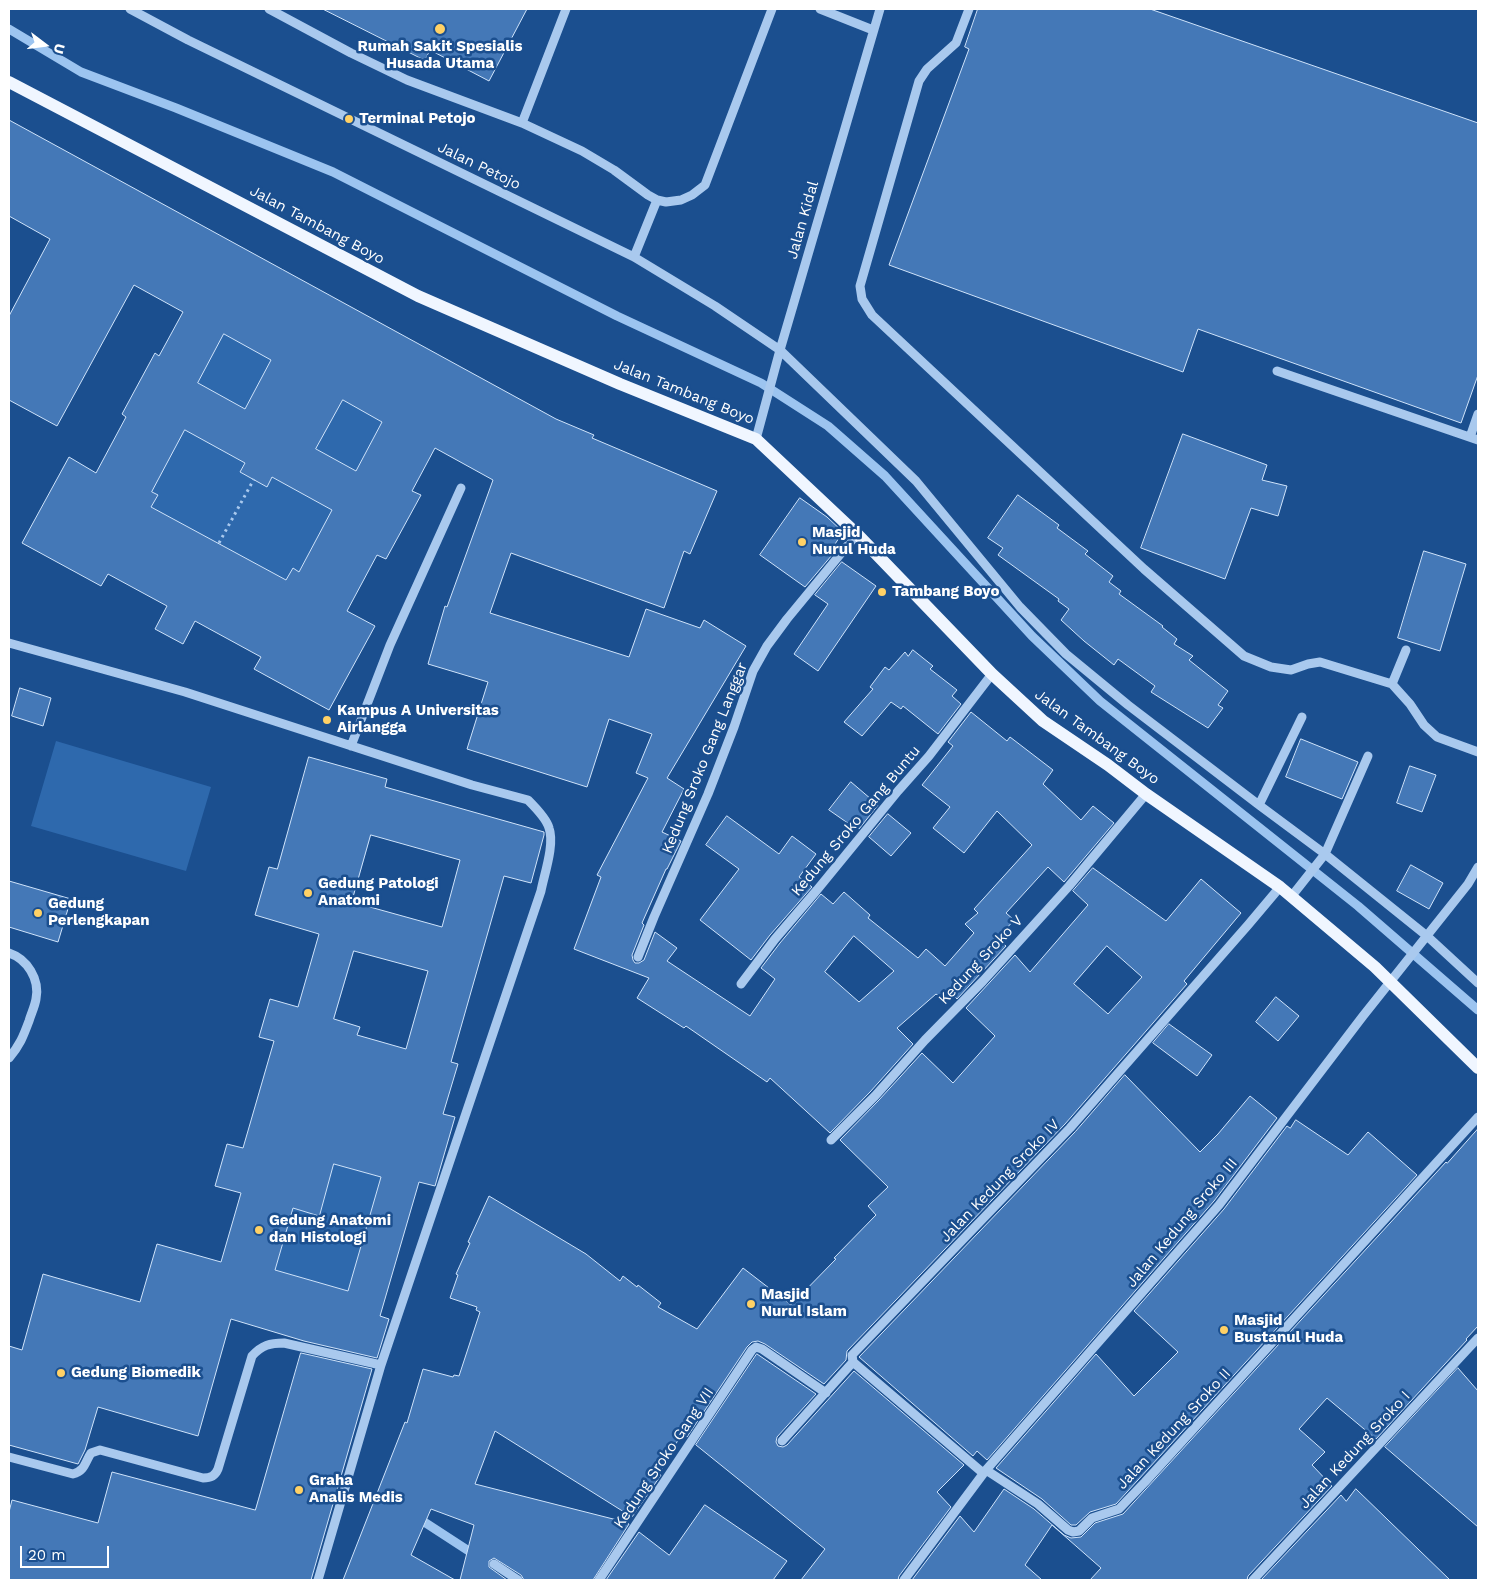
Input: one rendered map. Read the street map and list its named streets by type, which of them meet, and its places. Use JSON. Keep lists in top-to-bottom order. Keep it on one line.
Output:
{"streets":{"main road":["Jalan Tambang Boyo"],"street":["Jalan Petojo","Jalan Kidal","Kedung Sroko Gang Langgar","Kedung Sroko Gang Buntu","Kedung Sroko V","Jalan Kedung Sroko IV","Jalan Kedung Sroko III","Jalan Kedung Sroko II","Jalan Kedung Sroko I","Kedung Sroko Gang VII"]},"crossings":[["Jalan Petojo","Jalan Kidal"],["Jalan Petojo","Jalan Kedung Sroko III"],["Jalan Kidal","Jalan Tambang Boyo"],["Jalan Tambang Boyo","Kedung Sroko Gang Langgar"],["Jalan Tambang Boyo","Kedung Sroko Gang Buntu"],["Jalan Tambang Boyo","Kedung Sroko V"],["Jalan Tambang Boyo","Jalan Kedung Sroko IV"],["Jalan Tambang Boyo","Jalan Kedung Sroko III"],["Jalan Kedung Sroko IV","Kedung Sroko Gang VII"],["Jalan Kedung Sroko III","Jalan Kedung Sroko II"]],"places":["Rumah Sakit Spesialis Husada Utama","Terminal Petojo","Masjid Nurul Huda","Tambang Boyo","Kampus A Universitas Airlangga","Gedung Patologi Anatomi","Gedung Perlengkapan","Gedung Anatomi dan Histologi","Masjid Nurul Islam","Masjid Bustanul Huda","Gedung Biomedik","Graha Analis Medis"],"scale_bar":"20 m","north":"right"}
